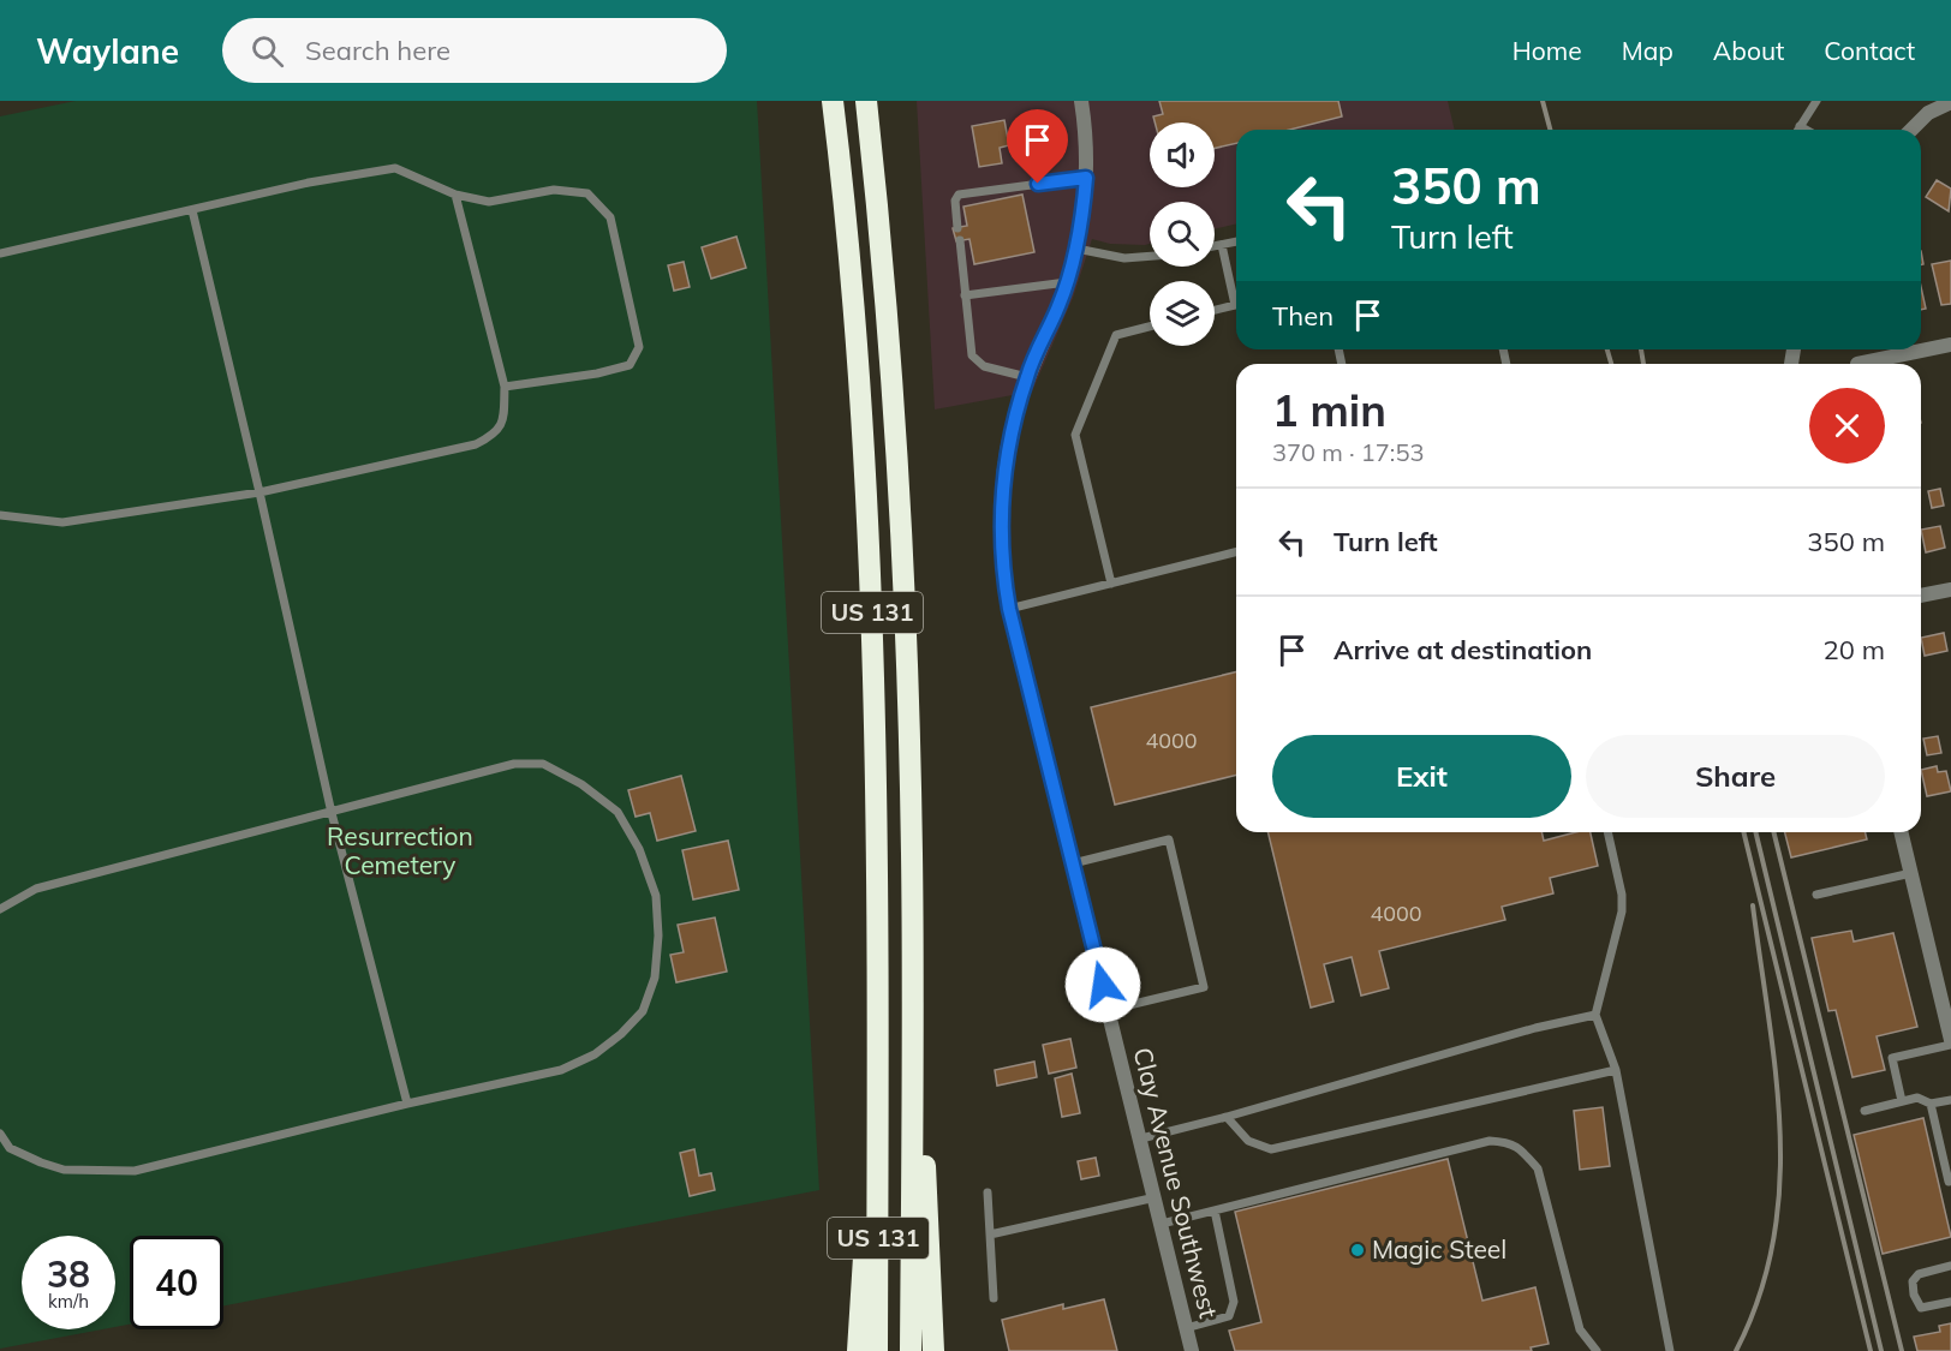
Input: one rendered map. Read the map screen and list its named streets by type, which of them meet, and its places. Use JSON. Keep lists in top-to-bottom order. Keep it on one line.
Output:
{"streets":{"highway":["US 131"],"street":["Clay Avenue Southwest"]},"parks":["Resurrection Cemetery"],"places":["Magic Steel"],"house_numbers":["4000","4000"],"page":{"header":"Waylane","search":"Search here","nav":["Home","Map","About","Contact"],"turn":["350 m","Turn left"],"then":"Then","heading":["1 min","370 m · 17:53"],"list":[{"name":"Turn left","value":"350 m"},{"name":"Arrive at destination","value":"20 m"}],"buttons":["Exit","Share"],"speed":"38 km/h","limit":"40"}}
